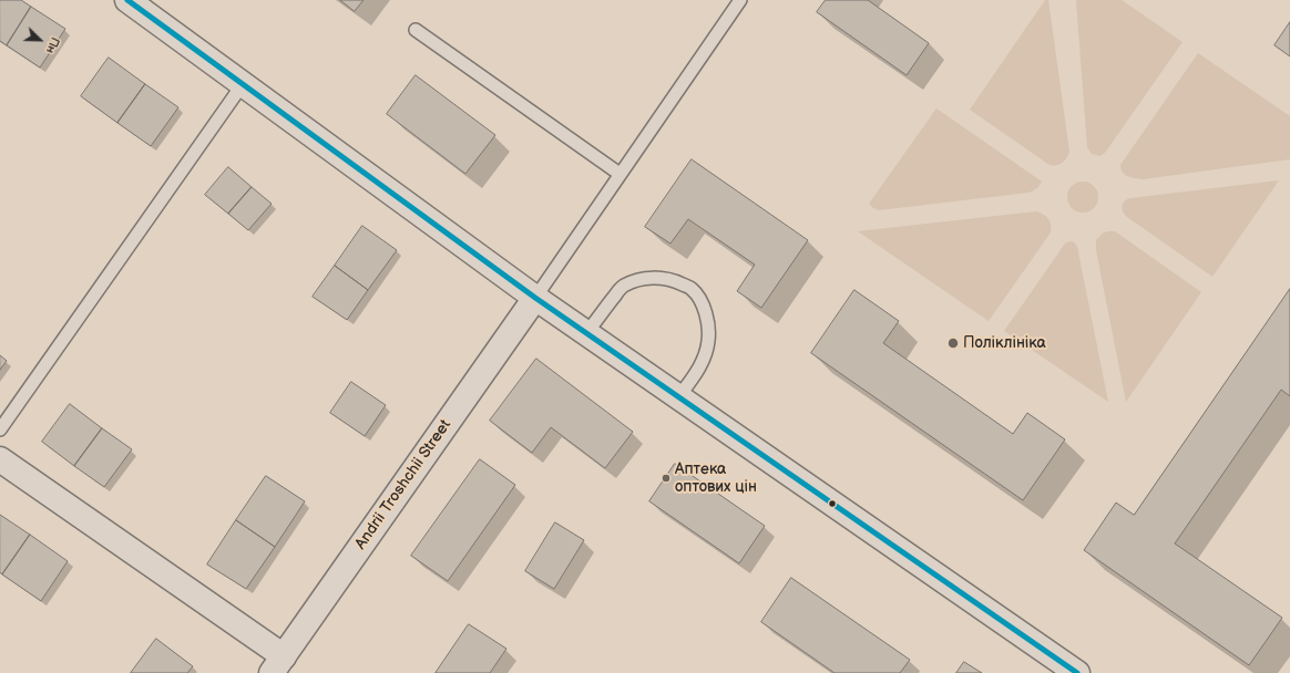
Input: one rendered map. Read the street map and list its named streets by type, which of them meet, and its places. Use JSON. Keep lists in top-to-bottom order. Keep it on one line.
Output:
{"streets":{"street":["Andrii Troshchii Street"]},"places":["Поліклініка","Аптека оптових цін"],"north":"bottom right"}
